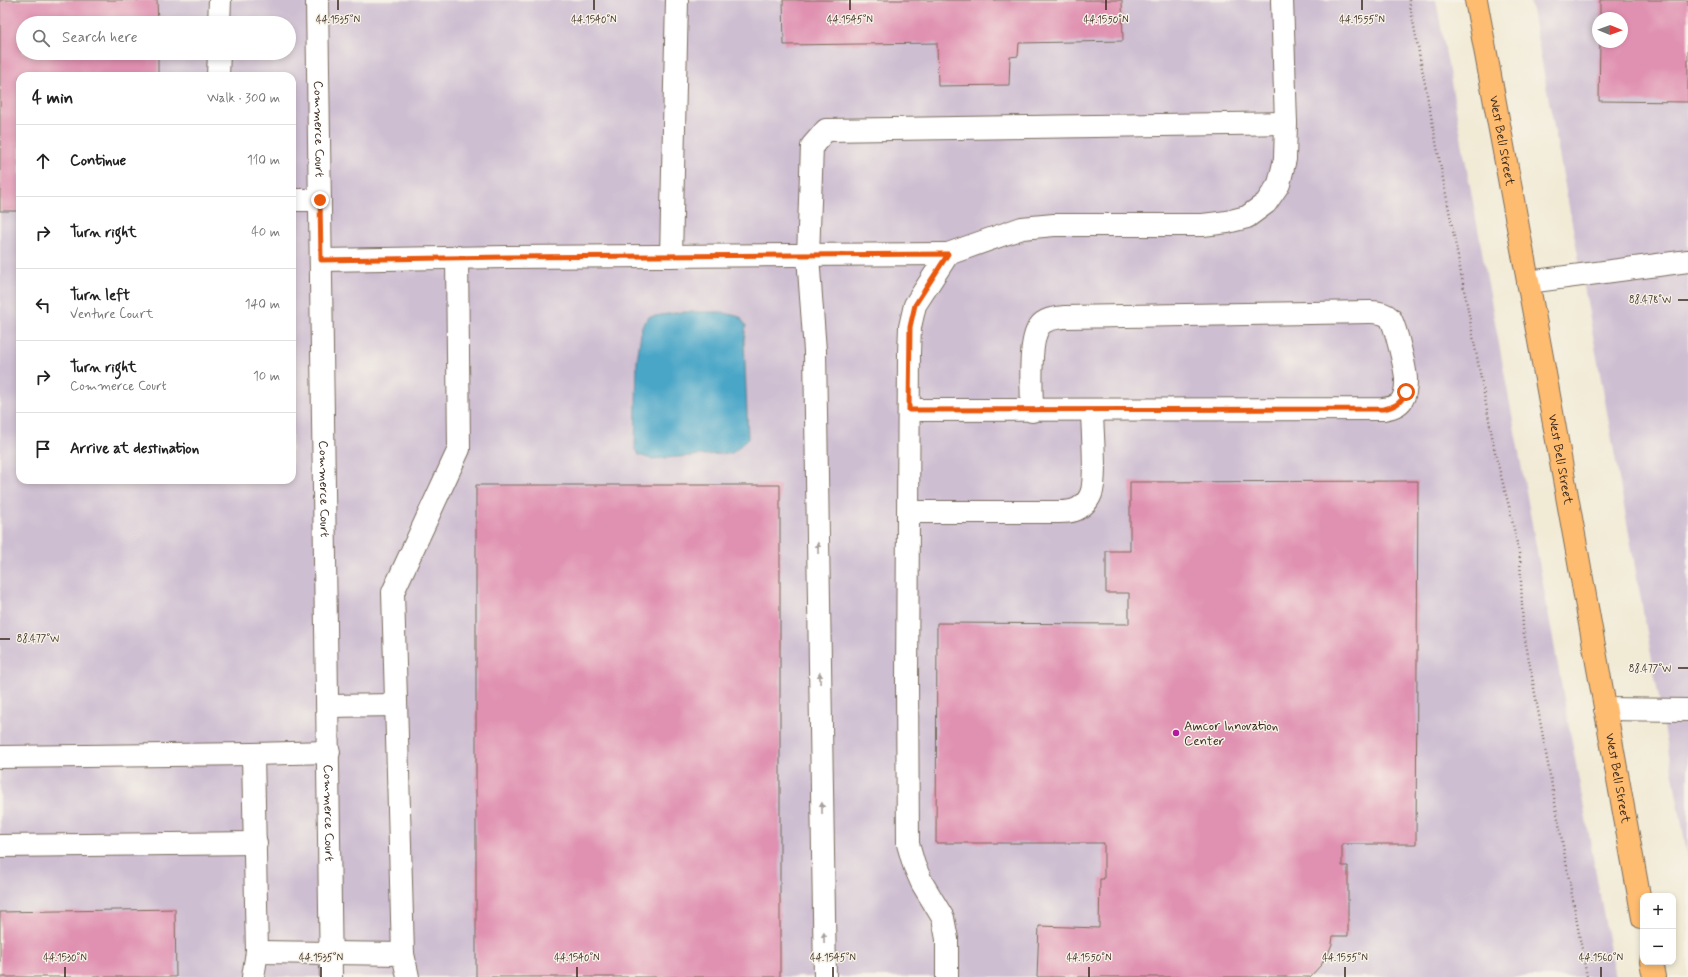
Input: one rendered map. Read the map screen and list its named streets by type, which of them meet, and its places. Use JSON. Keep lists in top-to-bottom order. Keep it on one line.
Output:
{"streets":{"main road":["West Bell Street"],"street":["Commerce Court"]},"places":["Amcor Innovation Center"],"north":"right","page":{"search":"Search here","heading":["4 min","Walk · 300 m"],"list":[["Continue","110 m"],["Turn right","40 m"],["Turn left","Venture Court","140 m"],["Turn right","Commerce Court","10 m"],"Arrive at destination"],"map_buttons":["+","−"]},"coordinates":["44.1535°N","44.1540°N","44.1545°N","44.1550°N","44.1555°N","88.478°W","88.477°W","44.1530°N","44.1560°N"]}
